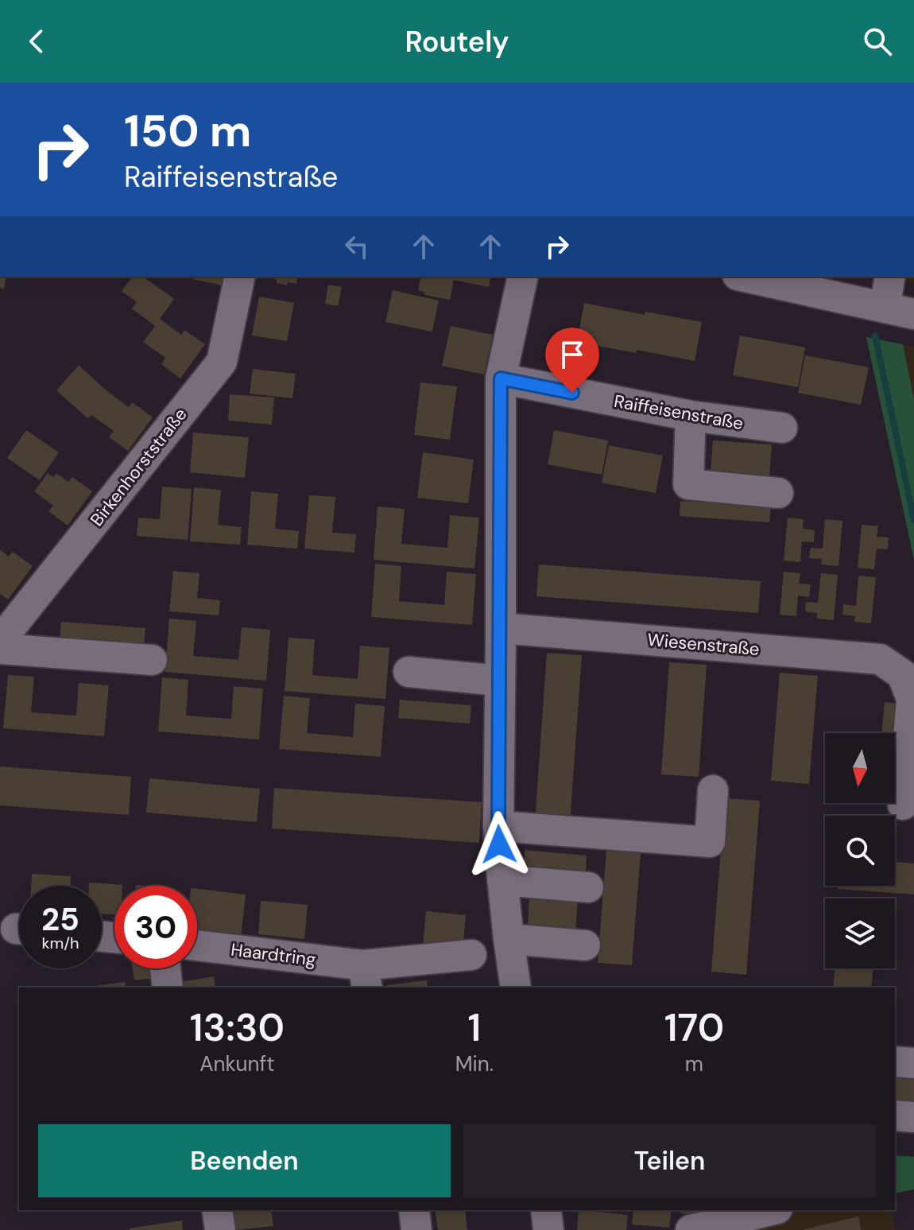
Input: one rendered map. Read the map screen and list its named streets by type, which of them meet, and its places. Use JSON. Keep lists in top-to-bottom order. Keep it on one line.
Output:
{"streets":{"street":["Raiffeisenstraße","Birkenhorststraße","Wiesenstraße","Haardtring"]},"north":"bottom","page":{"header":"Routely","turn":["150 m","Raiffeisenstraße"],"speed":"25 km/h","limit":"30","eta":["13:30","Ankunft","1","Min.","170","m"],"buttons":["Beenden","Teilen"]}}
